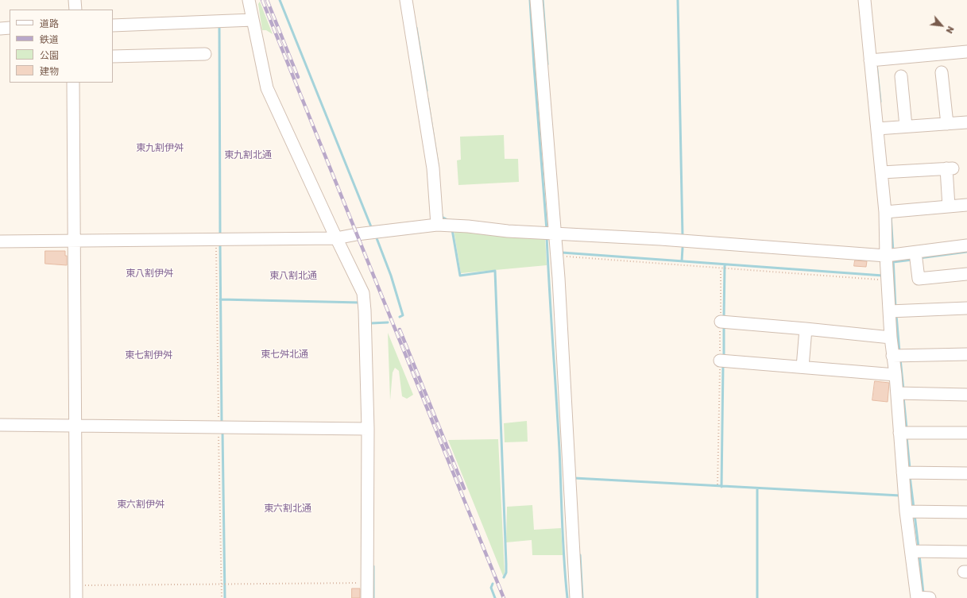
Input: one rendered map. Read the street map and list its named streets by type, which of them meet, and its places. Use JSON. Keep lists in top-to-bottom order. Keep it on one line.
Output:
{"districts":["東九割伊舛","東九割北通","東八割伊舛","東八割北通","東七舛北通","東七割伊舛","東六割伊舛","東六割北通"],"legend":["道路","鉄道","公園","建物"],"north":"bottom right"}
